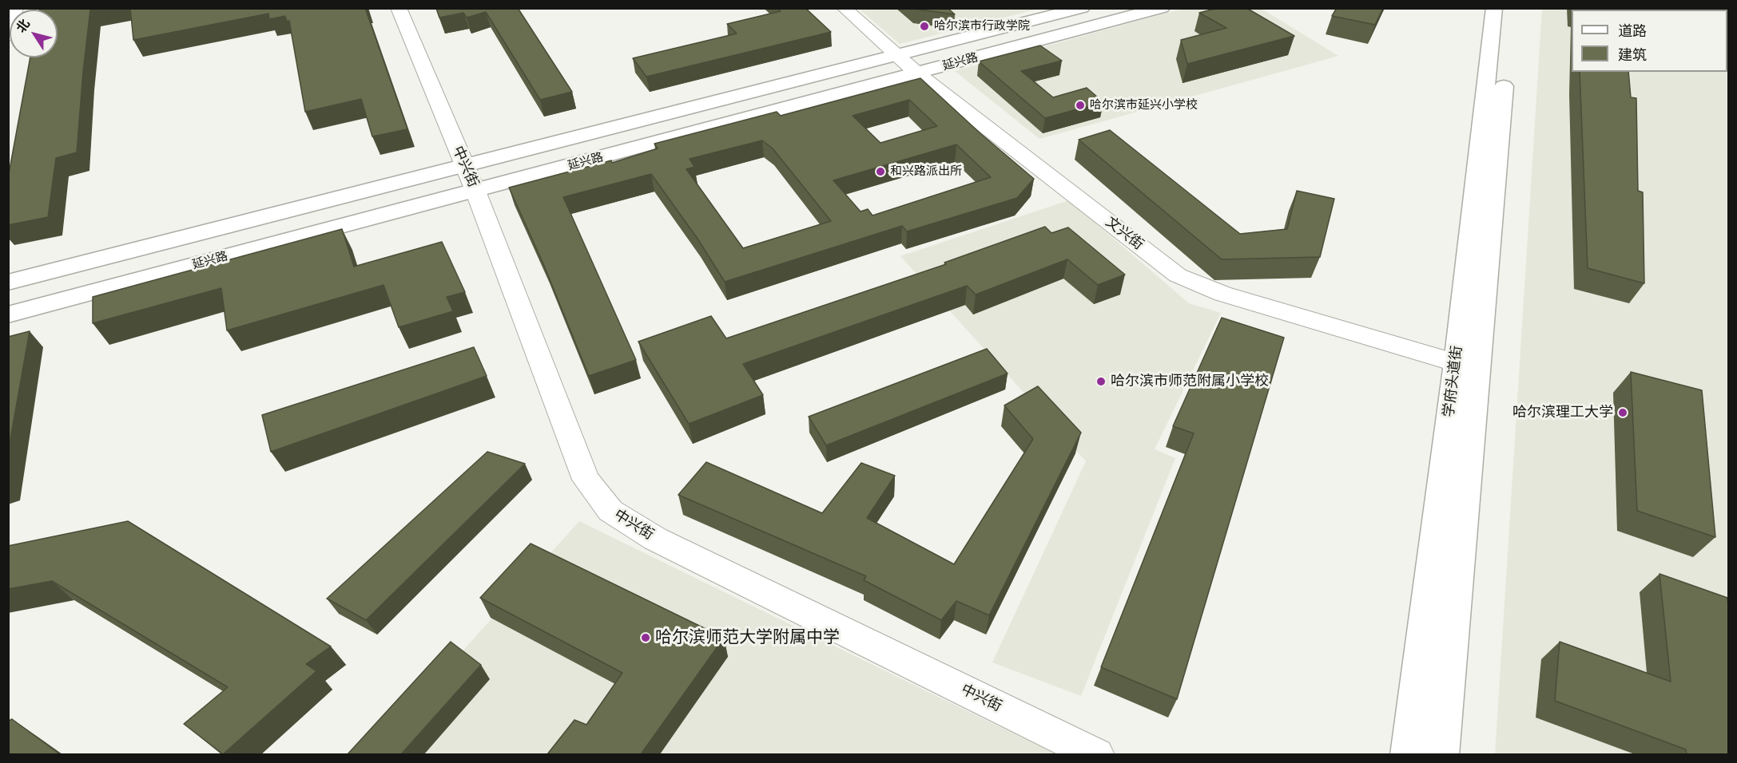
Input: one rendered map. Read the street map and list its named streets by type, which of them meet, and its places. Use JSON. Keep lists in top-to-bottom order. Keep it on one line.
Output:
{"streets":{"main road":["延兴路","学府头道街"],"street":["中兴街","文兴街"]},"crossings":[["延兴路","中兴街"],["延兴路","文兴街"],["文兴街","学府头道街"]],"places":["哈尔滨市行政学院","哈尔滨市延兴小学校","和兴路派出所","哈尔滨市师范附属小学校","哈尔滨理工大学","哈尔滨师范大学附属中学"],"legend":["道路","建筑"],"north":"top left"}
